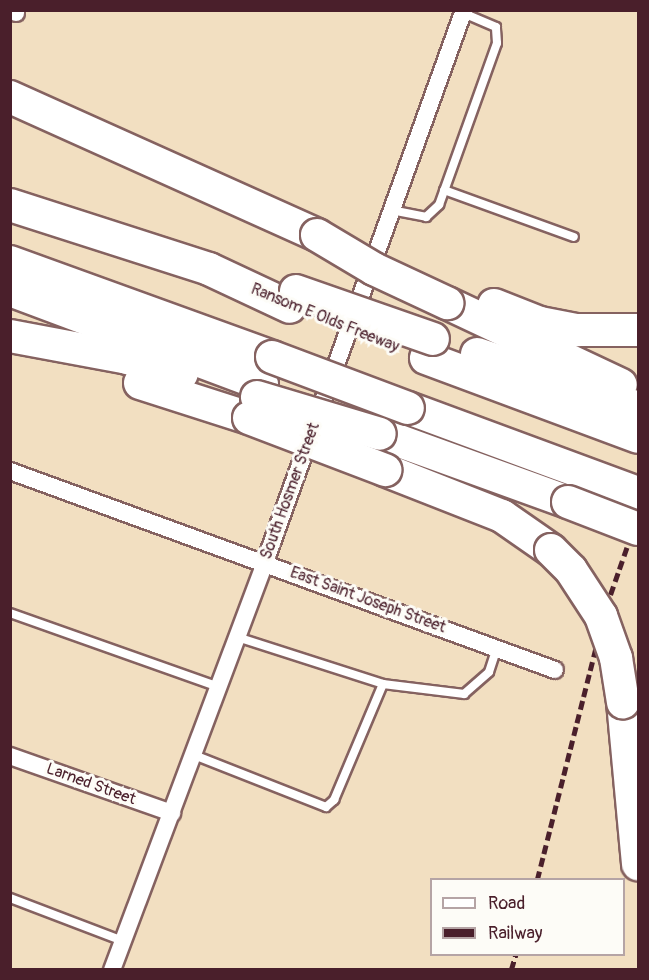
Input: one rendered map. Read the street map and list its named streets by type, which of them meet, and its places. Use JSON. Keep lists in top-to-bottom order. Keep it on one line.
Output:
{"streets":{"highway":["Ransom E Olds Freeway"],"street":["South Hosmer Street","East Saint Joseph Street","Larned Street"]},"crossings":[["South Hosmer Street","East Saint Joseph Street"],["South Hosmer Street","Larned Street"]],"legend":["Road","Railway"]}
